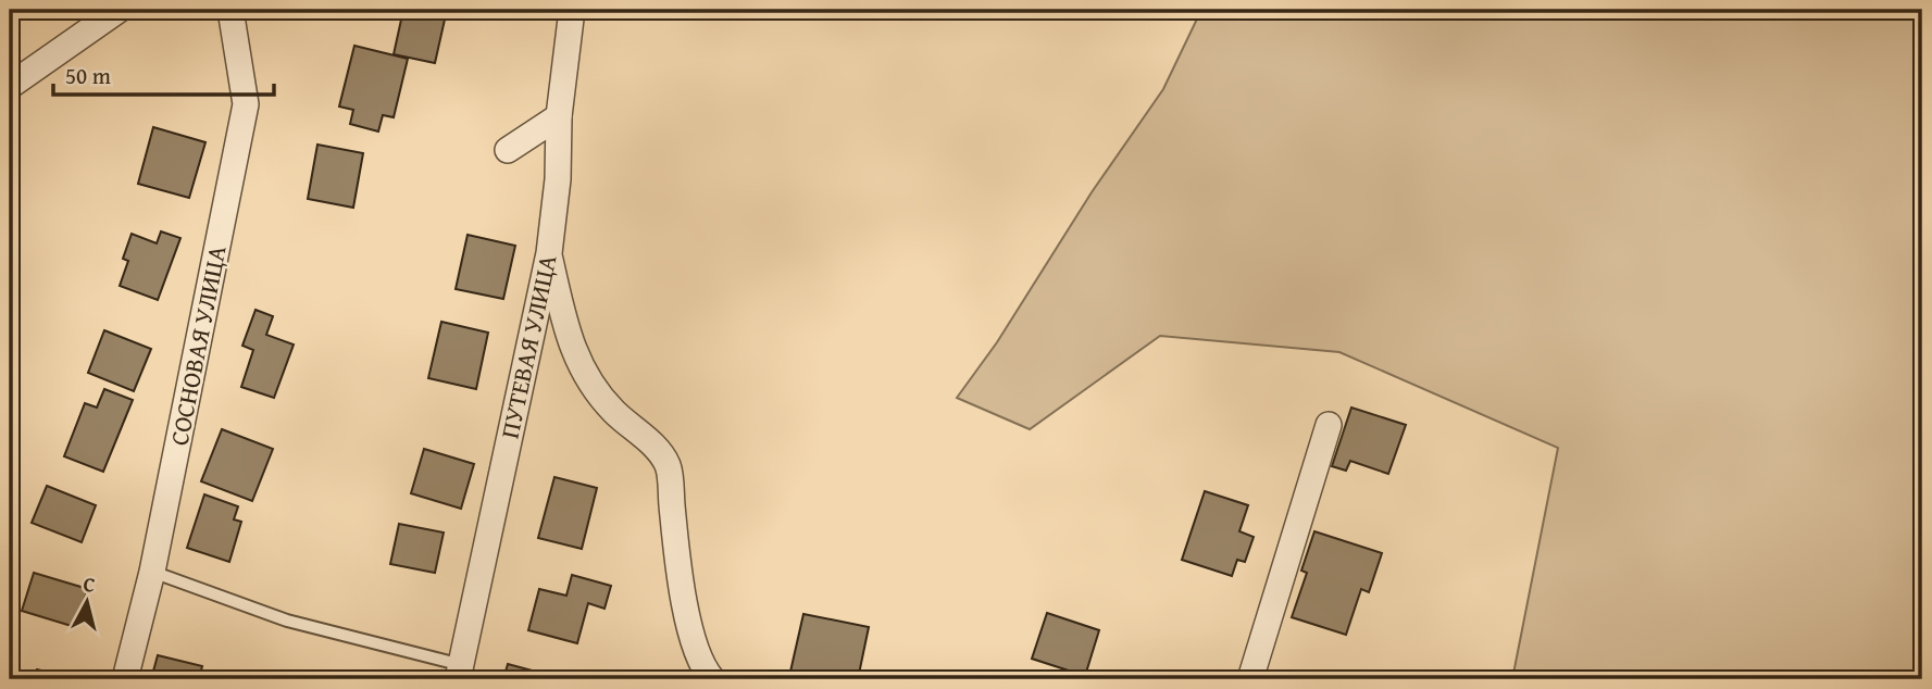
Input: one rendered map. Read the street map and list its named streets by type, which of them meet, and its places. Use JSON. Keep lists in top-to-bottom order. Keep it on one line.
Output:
{"streets":{"street":["СОСНОВАЯ УЛИЦА","ПУТЕВАЯ УЛИЦА"]},"scale_bar":"50 m","north":"top"}
